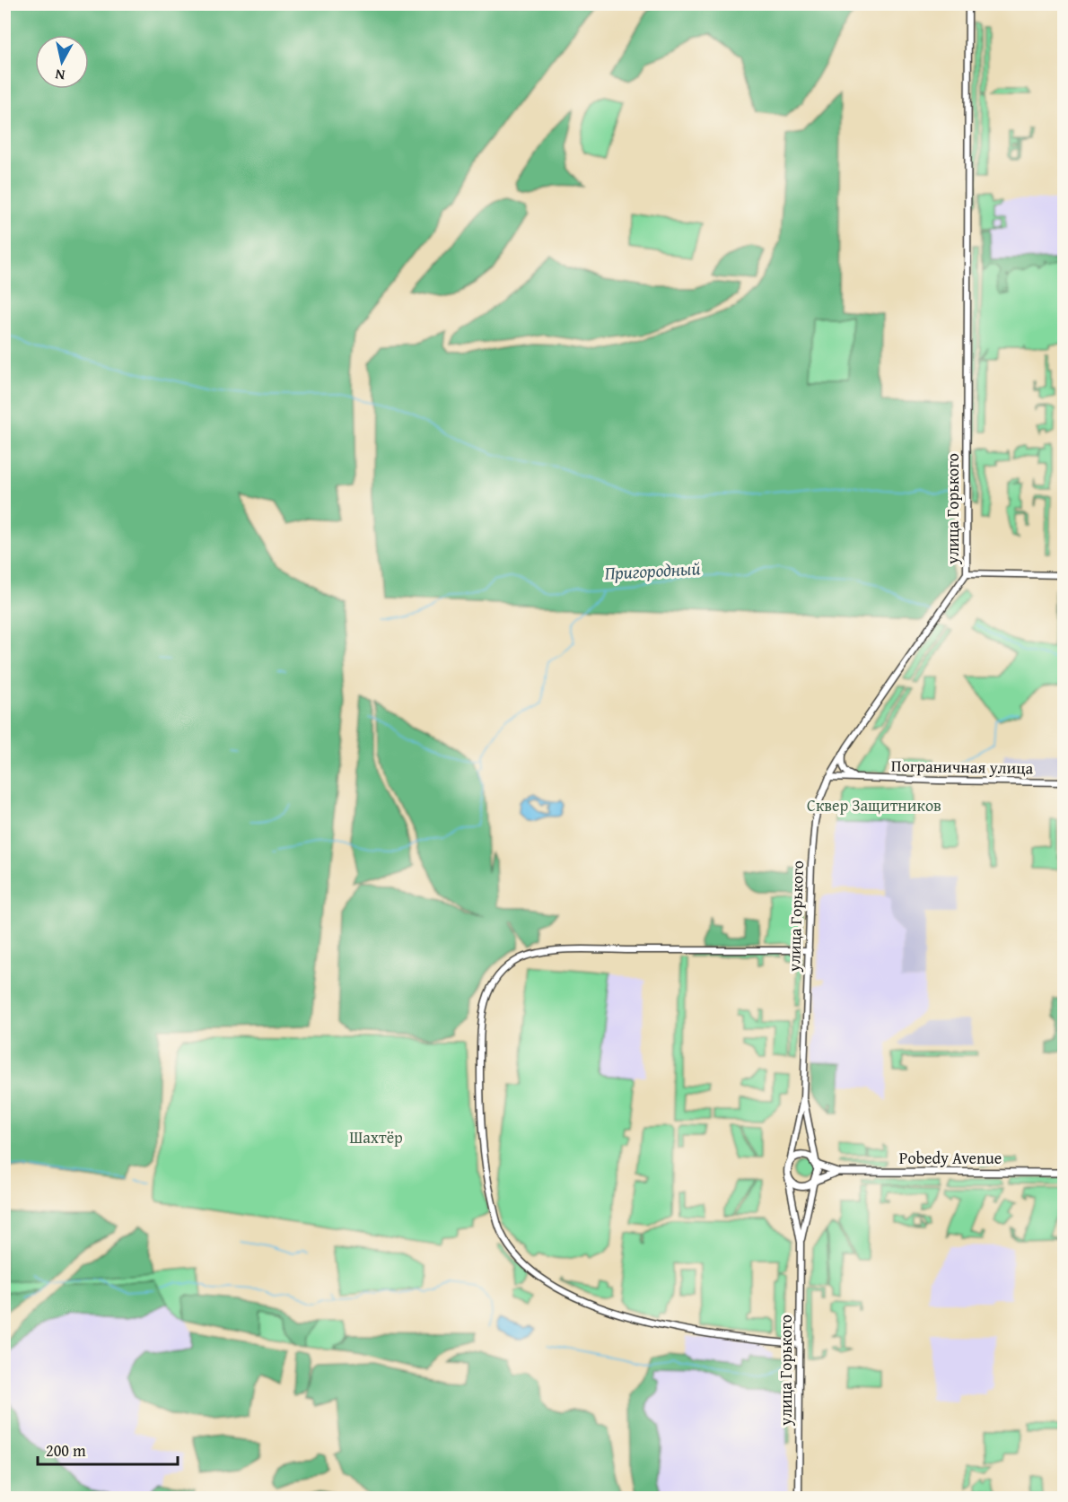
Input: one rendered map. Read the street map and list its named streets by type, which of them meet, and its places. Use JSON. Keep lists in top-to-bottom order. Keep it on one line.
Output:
{"streets":{"main road":["улица Горького","Пограничная улица","Pobedy Avenue"]},"crossings":[["улица Горького","Пограничная улица"]],"water":["Пригородный"],"parks":["Сквер Защитников","Шахтёр"],"scale_bar":"200 m","north":"bottom"}
